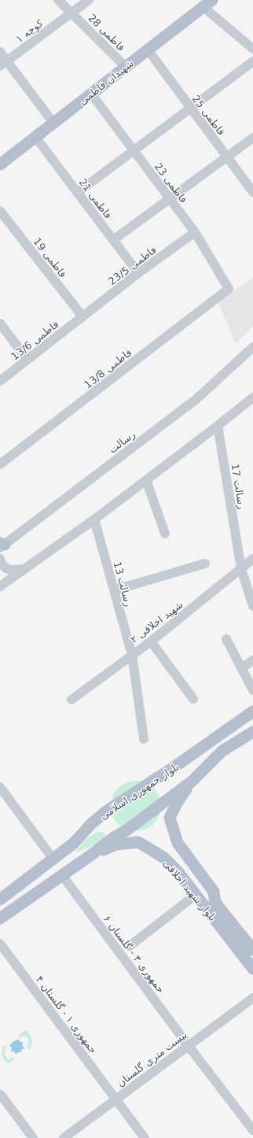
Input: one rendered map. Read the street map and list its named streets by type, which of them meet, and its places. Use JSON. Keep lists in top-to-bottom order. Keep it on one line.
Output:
{"streets":{"main road":["شهیدان فاطمی","بلوار جمهوری اسلامی","بلوار شهید اخلاقی"],"street":["کوچه ۱","فاطمی 28","فاطمی 25","فاطمی 23","فاطمی 21","فاطمی 19","فاطمی 23/5","فاطمی 13/6","فاطمی 13/8","رسالت","رسالت 17","رسالت 13","شهید اخلاقی ۲","جمهوری ۳ - گلستان ۶","جمهوری ۱ - گلستان ۴","بیست متری گلستان"]},"crossings":[["کوچه ۱","فاطمی 28"],["فاطمی 28","شهیدان فاطمی"],["شهیدان فاطمی","فاطمی 25"],["شهیدان فاطمی","فاطمی 23"],["شهیدان فاطمی","فاطمی 21"],["فاطمی 23","فاطمی 23/5"],["فاطمی 23","فاطمی 13/8"],["فاطمی 21","فاطمی 23/5"],["فاطمی 19","فاطمی 23/5"],["فاطمی 19","فاطمی 13/6"],["فاطمی 23/5","فاطمی 13/6"],["رسالت 17","شهید اخلاقی ۲"],["رسالت 13","شهید اخلاقی ۲"],["جمهوری ۳ - گلستان ۶","بیست متری گلستان"],["جمهوری ۱ - گلستان ۴","بیست متری گلستان"]]}
